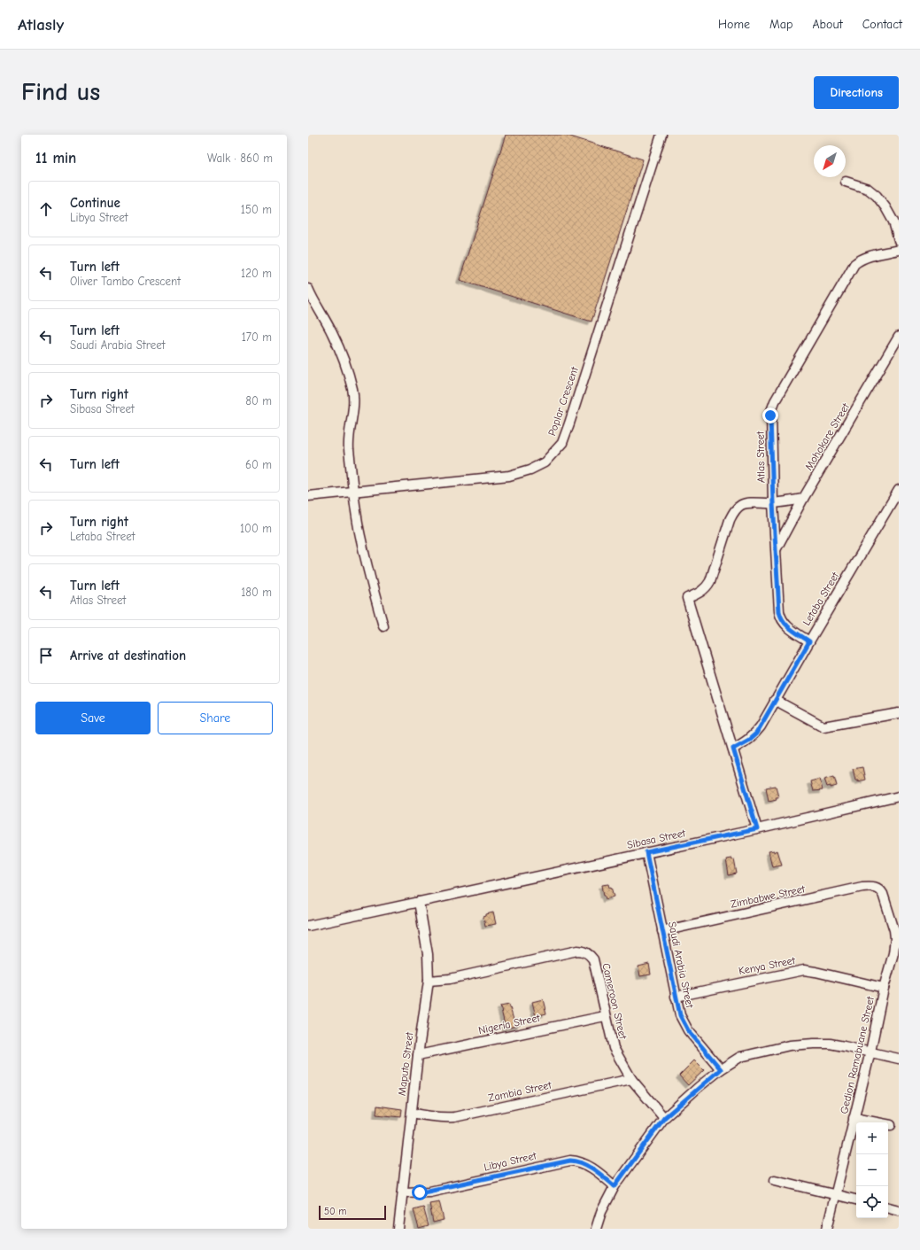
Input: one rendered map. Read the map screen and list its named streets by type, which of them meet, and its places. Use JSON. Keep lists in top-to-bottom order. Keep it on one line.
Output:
{"streets":{"street":["Poplar Crescent","Mohokare Street","Atlas Street","Letaba Street","Sibasa Street","Zimbabwe Street","Saudi Arabia Street","Kenya Street","Cameroon Street","Nigeria Street","Gedion Ramabuane Street","Maputo Street","Zambia Street","Libya Street"]},"crossings":[["Mohokare Street","Atlas Street"],["Atlas Street","Letaba Street"],["Sibasa Street","Saudi Arabia Street"],["Sibasa Street","Maputo Street"],["Zimbabwe Street","Saudi Arabia Street"],["Zimbabwe Street","Gedion Ramabuane Street"],["Saudi Arabia Street","Kenya Street"],["Kenya Street","Gedion Ramabuane Street"],["Cameroon Street","Nigeria Street"],["Cameroon Street","Maputo Street"],["Cameroon Street","Zambia Street"],["Nigeria Street","Maputo Street"],["Maputo Street","Zambia Street"],["Maputo Street","Libya Street"]],"scale_bar":"50 m","north":"bottom left","page":{"header":"Atlasly","nav":["Home","Map","About","Contact"],"buttons":["Directions",["Save","Share"]],"title":"Find us","heading":["11 min","Walk · 860 m"],"list":[["Continue","Libya Street","150 m"],["Turn left","Oliver Tambo Crescent","120 m"],["Turn left","Saudi Arabia Street","170 m"],["Turn right","Sibasa Street","80 m"],["Turn left","60 m"],["Turn right","Letaba Street","100 m"],["Turn left","Atlas Street","180 m"],"Arrive at destination"],"map_buttons":["+","−"],"scale":"50 m"}}
